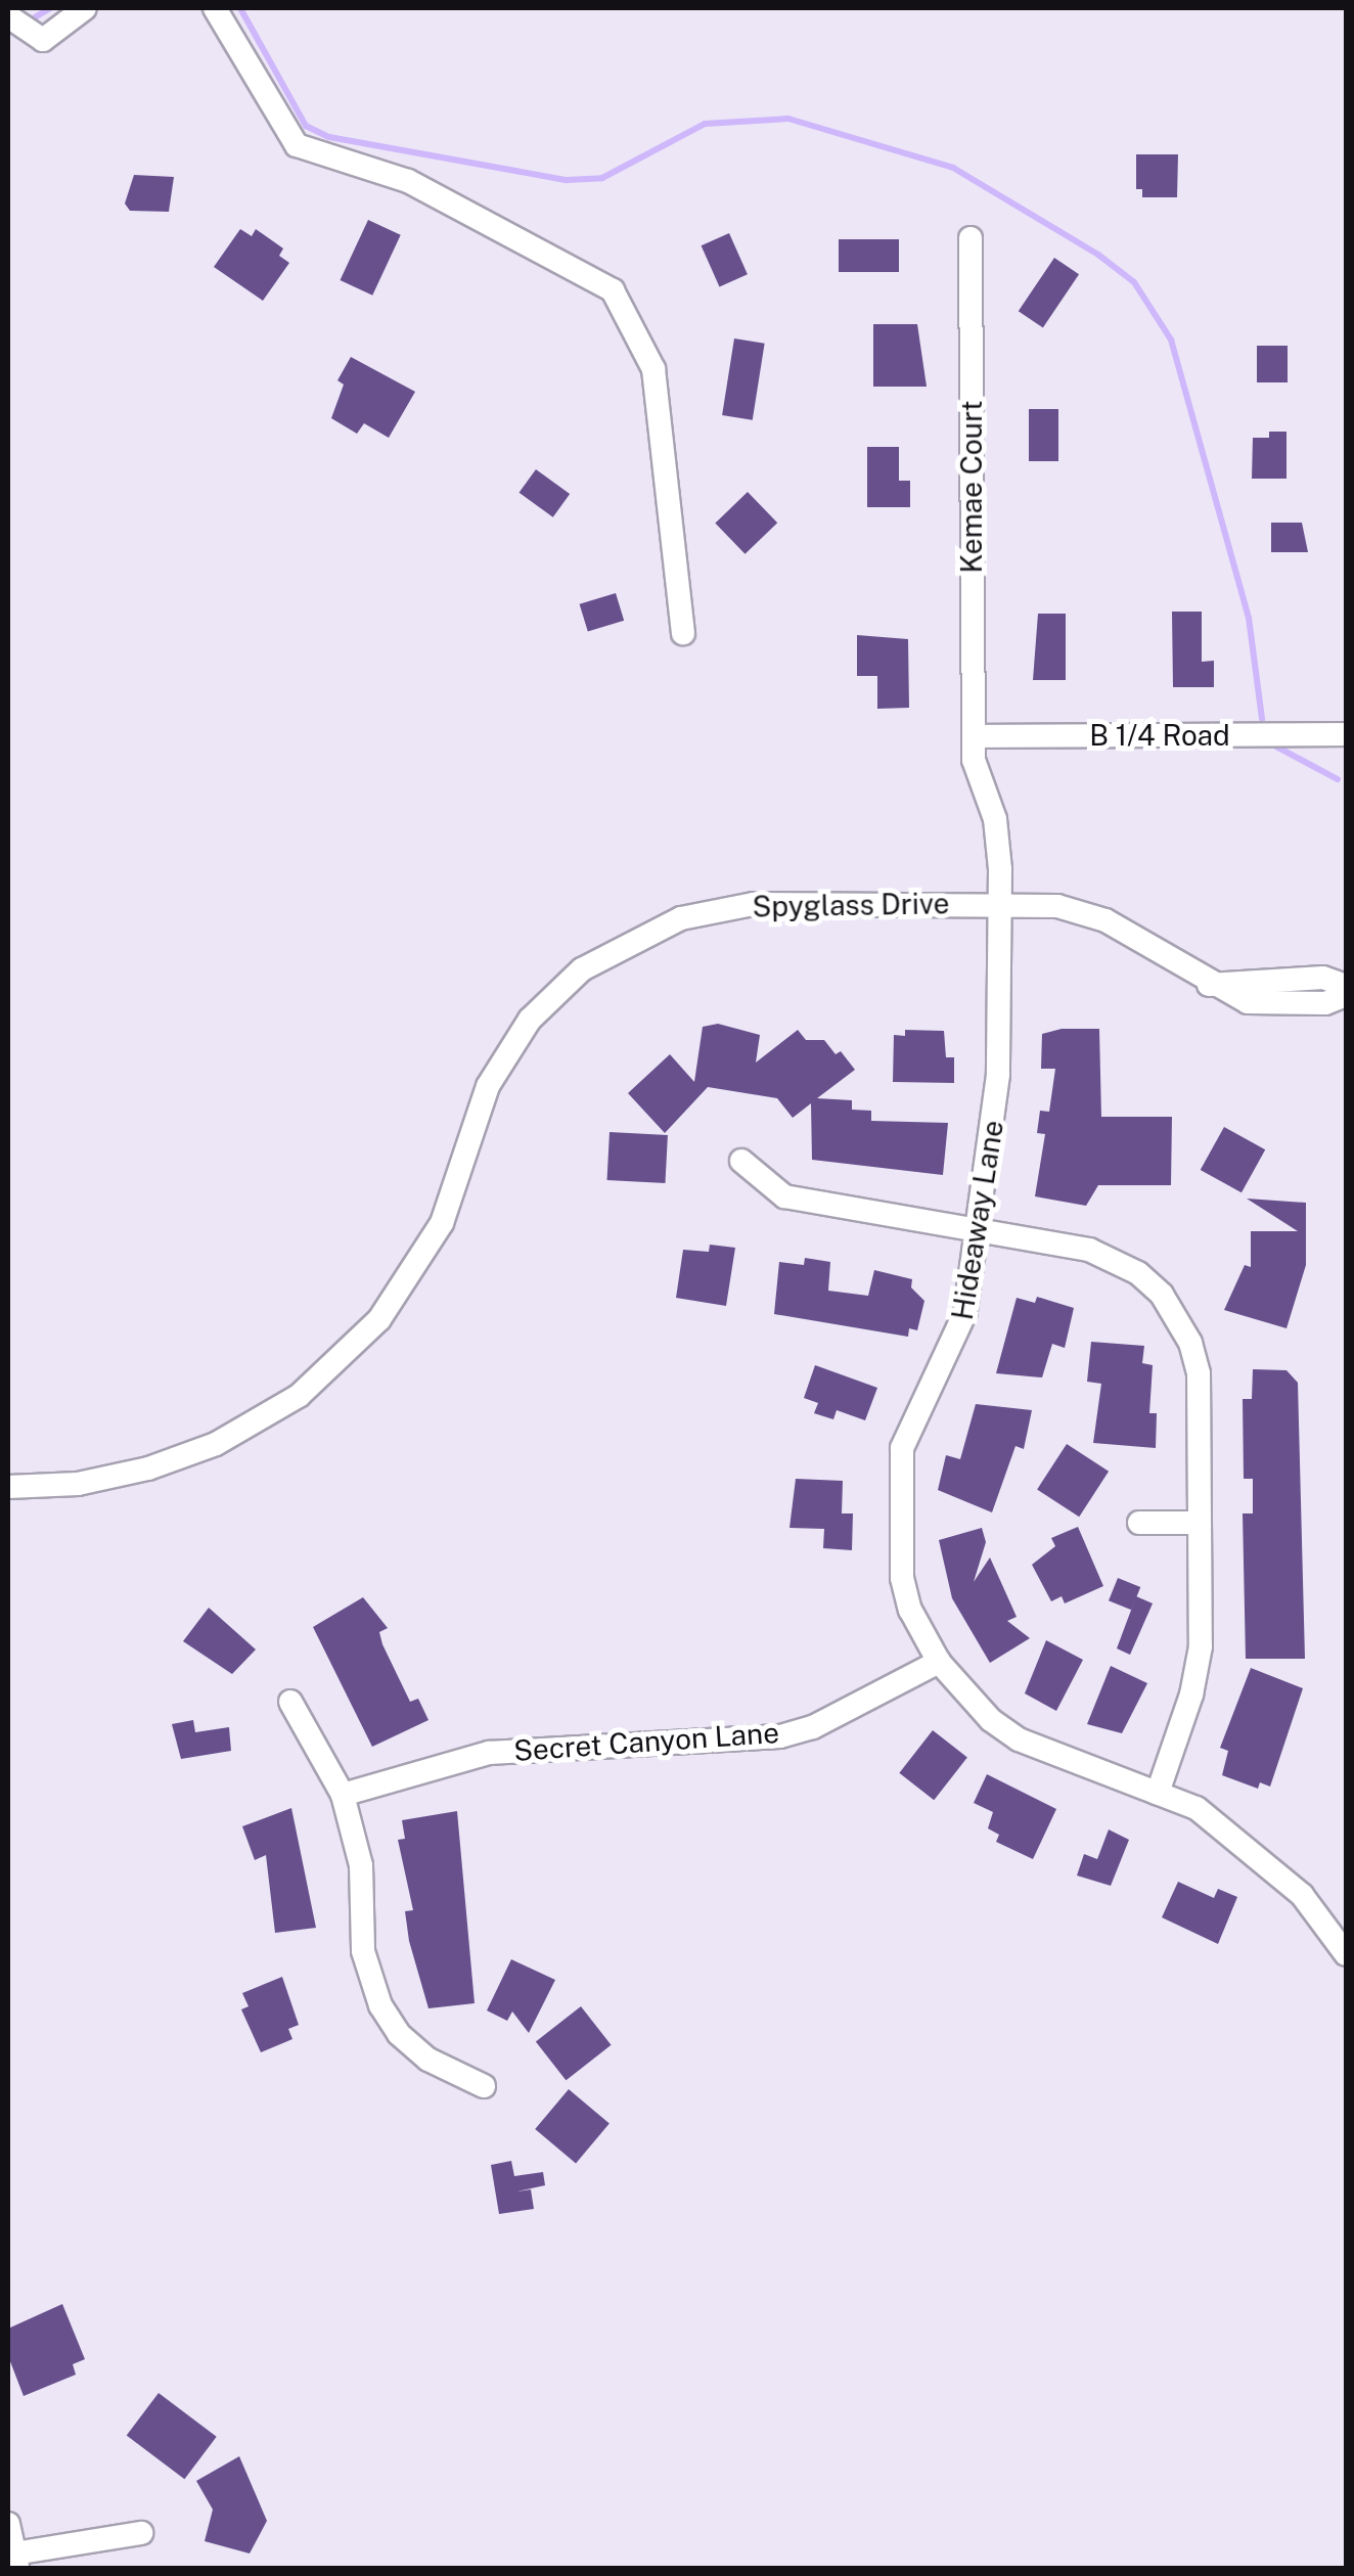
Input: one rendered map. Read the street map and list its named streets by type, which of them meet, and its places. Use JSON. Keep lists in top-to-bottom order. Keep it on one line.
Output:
{"streets":{"street":["Kemae Court","B 1/4 Road","Spyglass Drive","Hideaway Lane","Secret Canyon Lane"]},"crossings":[["Kemae Court","B 1/4 Road"],["Kemae Court","Hideaway Lane"],["B 1/4 Road","Hideaway Lane"],["Spyglass Drive","Hideaway Lane"],["Hideaway Lane","Secret Canyon Lane"]]}
